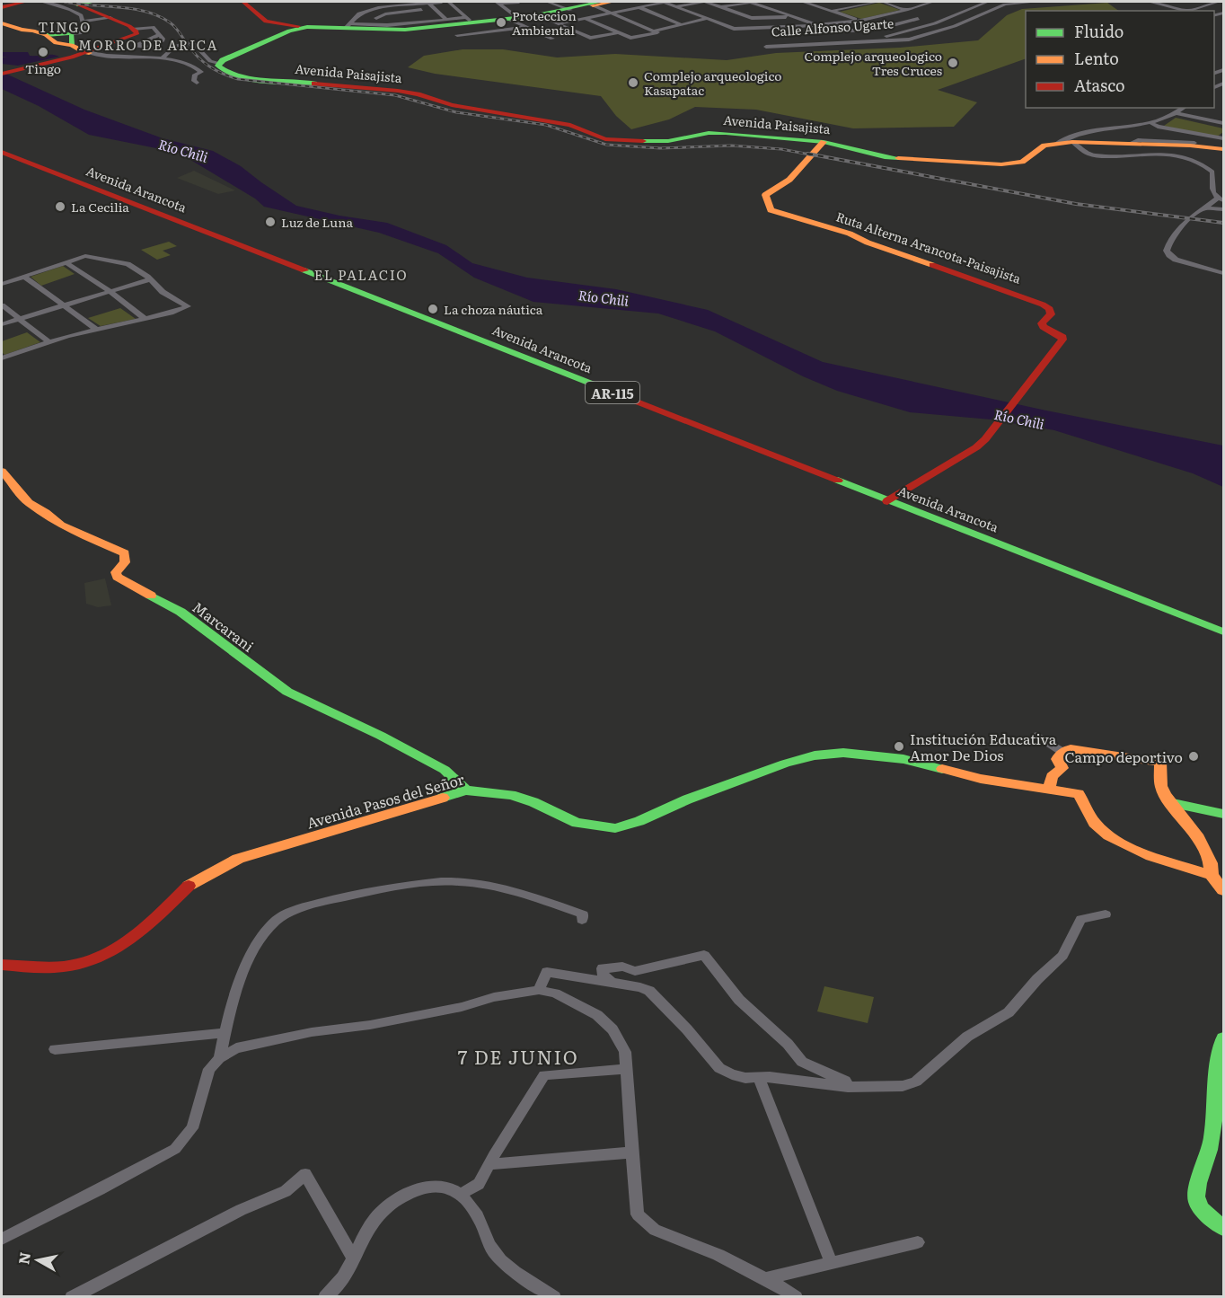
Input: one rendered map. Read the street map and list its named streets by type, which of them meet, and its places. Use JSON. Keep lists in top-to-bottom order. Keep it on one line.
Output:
{"streets":{"main road":["Avenida Paisajista","Avenida Arancota","Ruta Alterna Arancota-Paisajista","AR-115","Marcarani","Avenida Pasos del Señor"],"street":["Calle Alfonso Ugarte"]},"crossings":[["Avenida Paisajista","Ruta Alterna Arancota-Paisajista"],["Avenida Arancota","Ruta Alterna Arancota-Paisajista"],["Marcarani","Avenida Pasos del Señor"]],"districts":["TINGO","MORRO DE ARICA","EL PALACIO","7 DE JUNIO"],"water":["Río Chili"],"places":["Proteccion Ambiental","Tingo","Complejo arqueologico Tres Cruces","Complejo arqueologico Kasapatac","La Cecilia","Luz de Luna","La choza náutica","Institución Educativa Amor De Dios","Campo deportivo"],"legend":["Fluido","Lento","Atasco"],"north":"left"}
